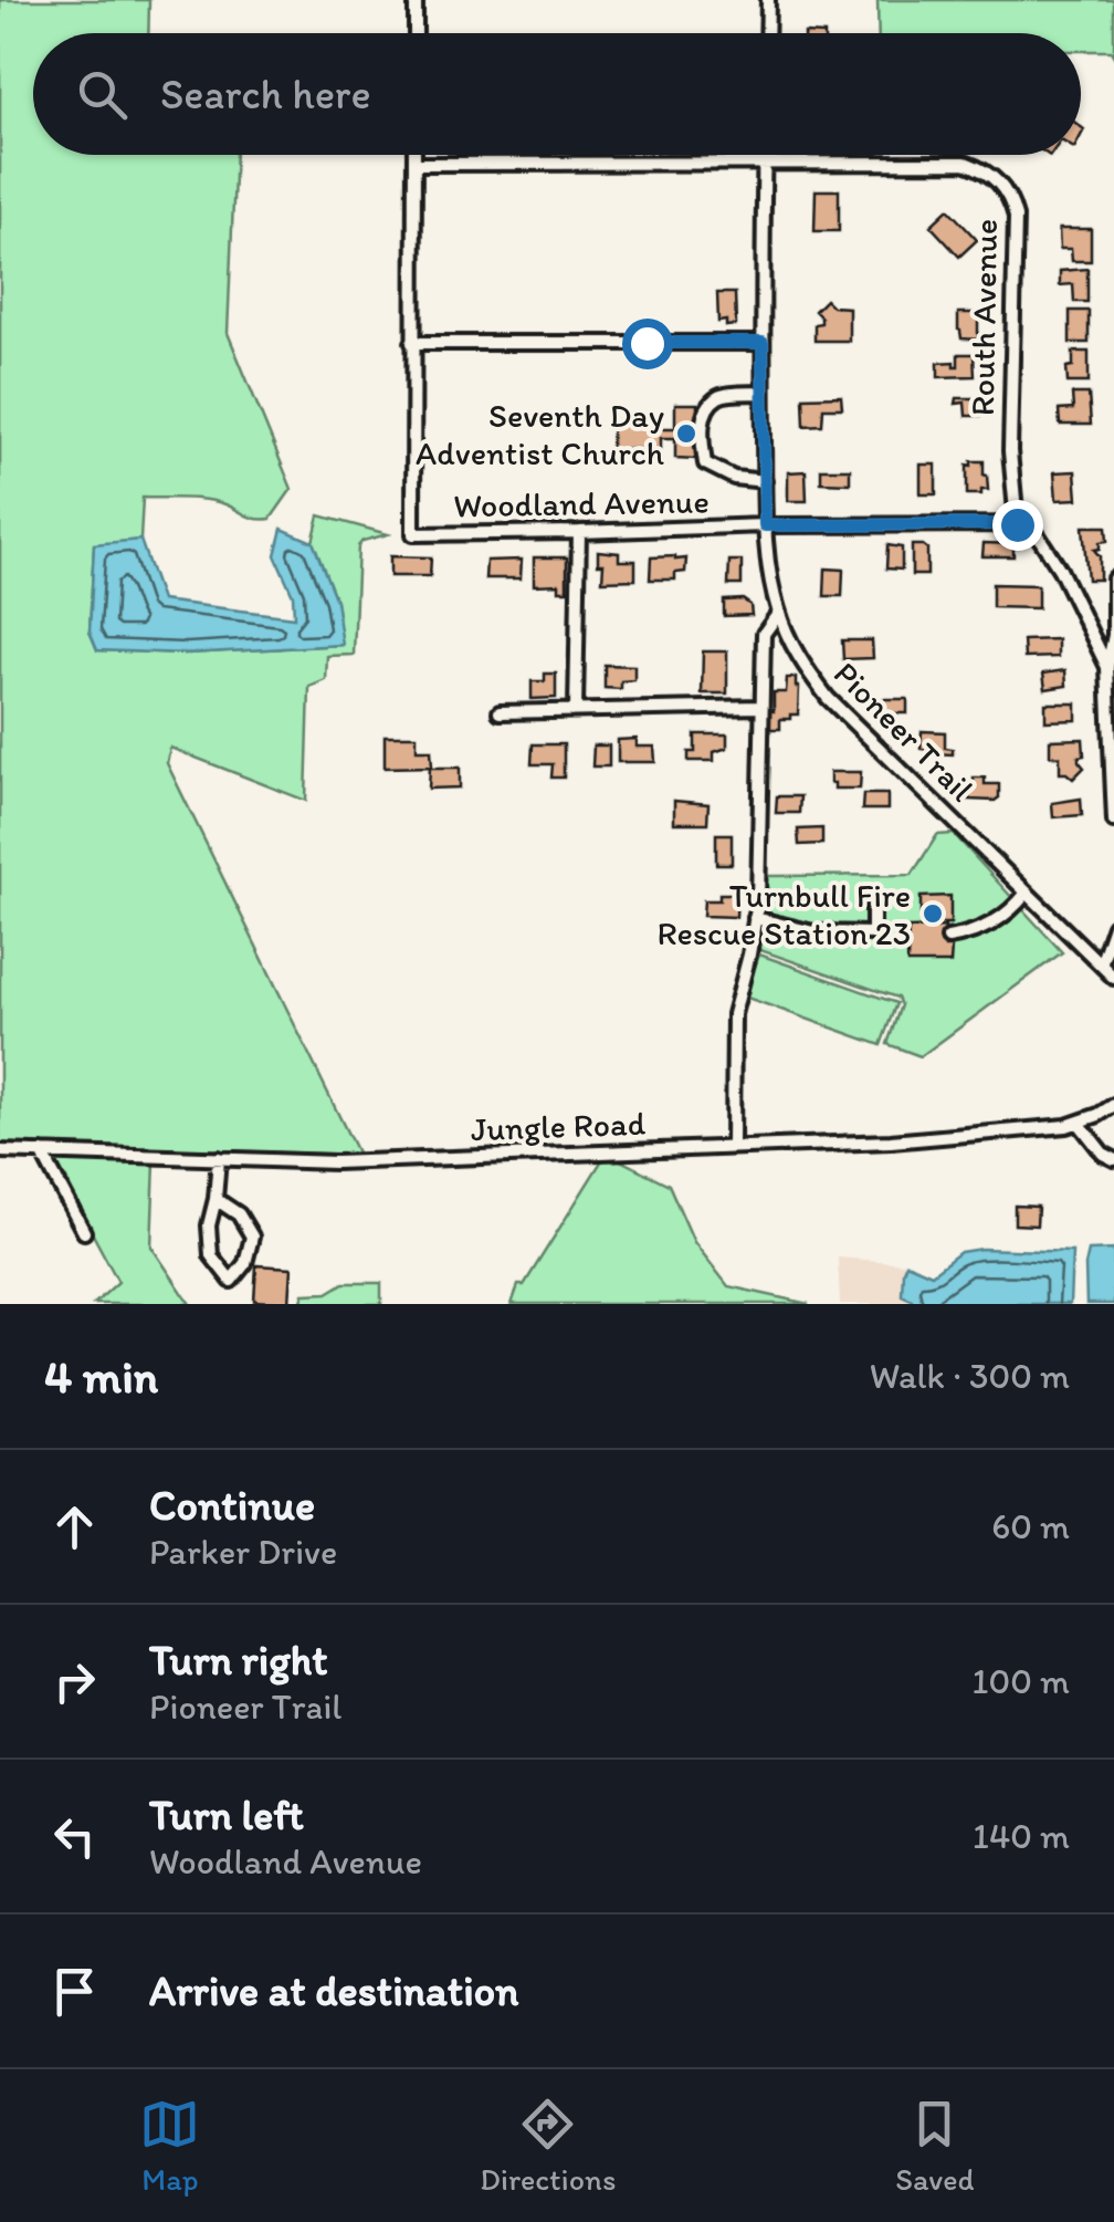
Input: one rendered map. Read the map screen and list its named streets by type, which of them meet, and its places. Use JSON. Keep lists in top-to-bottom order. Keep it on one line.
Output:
{"streets":{"street":["Routh Avenue","Woodland Avenue","Pioneer Trail","Jungle Road"]},"crossings":[["Routh Avenue","Woodland Avenue"],["Routh Avenue","Pioneer Trail"],["Woodland Avenue","Pioneer Trail"]],"places":["Seventh Day Adventist Church","Turnbull Fire Rescue Station 23"],"page":{"search":"Search here","heading":["4 min","Walk · 300 m"],"list":[["Continue","Parker Drive","60 m"],["Turn right","Pioneer Trail","100 m"],["Turn left","Woodland Avenue","140 m"],"Arrive at destination"],"nav":["Map","Directions","Saved"]}}
